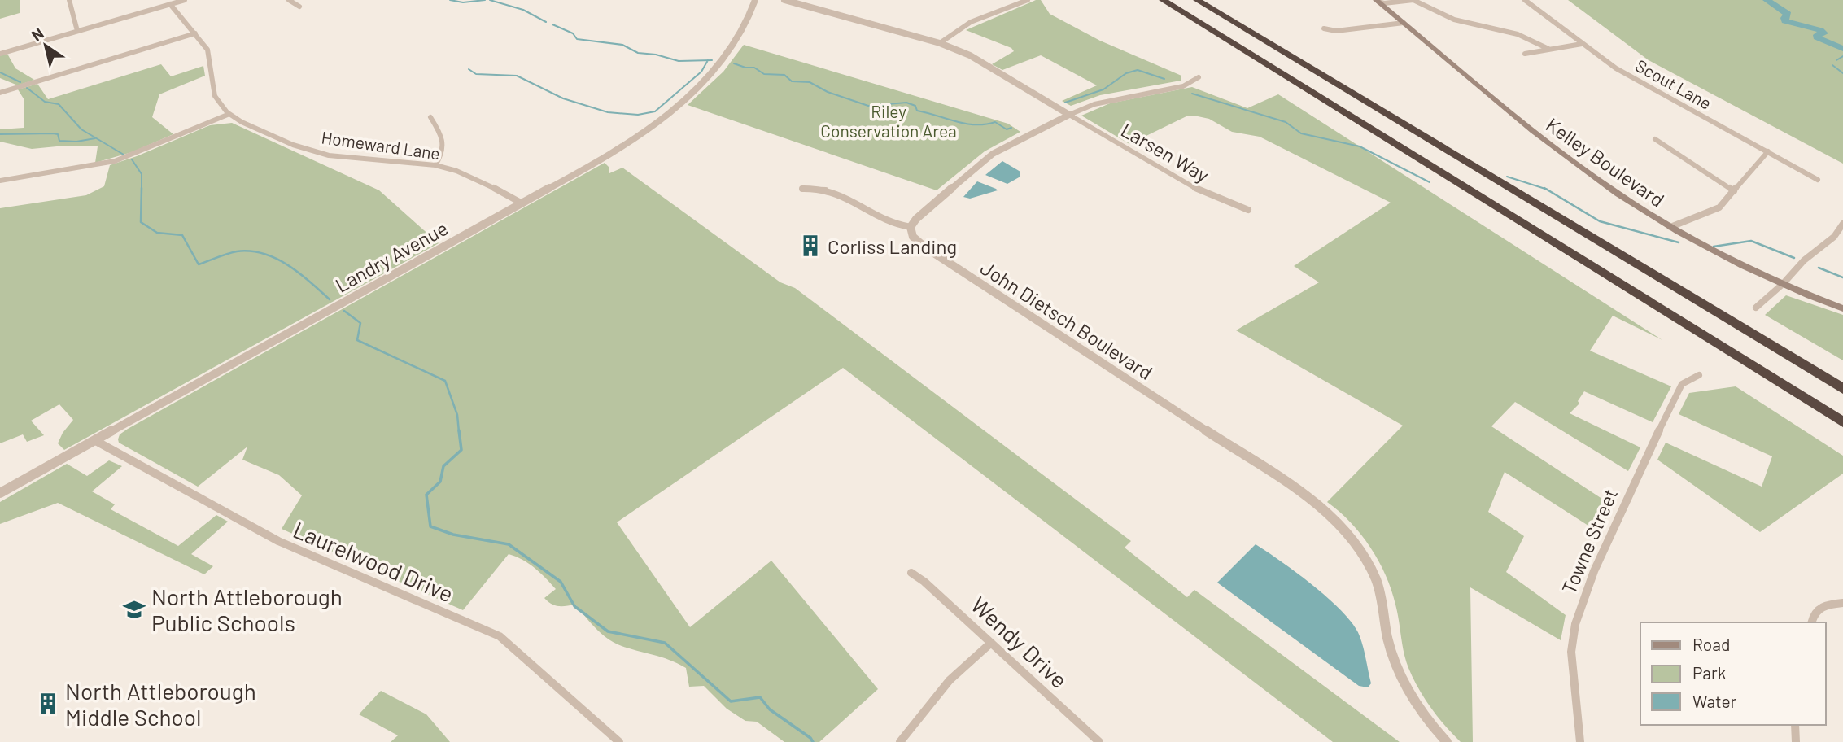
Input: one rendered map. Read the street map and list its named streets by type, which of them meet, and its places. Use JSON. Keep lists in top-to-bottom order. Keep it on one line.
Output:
{"streets":{"main road":["Kelley Boulevard"],"street":["Scout Lane","Homeward Lane","Larsen Way","Landry Avenue","John Dietsch Boulevard","Towne Street","Laurelwood Drive","Wendy Drive"]},"crossings":[["Homeward Lane","Landry Avenue"],["Landry Avenue","Laurelwood Drive"]],"parks":["Riley Conservation Area"],"places":{"building":["Corliss Landing","North Attleborough Middle School"],"school or university":["North Attleborough Public Schools"]},"legend":["Road","Park","Water"],"north":"top left"}
